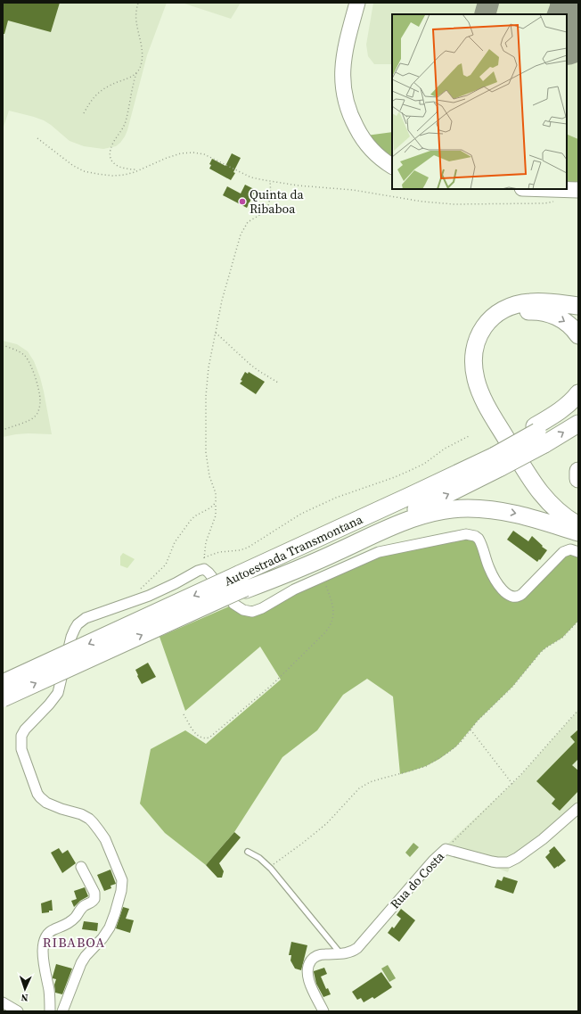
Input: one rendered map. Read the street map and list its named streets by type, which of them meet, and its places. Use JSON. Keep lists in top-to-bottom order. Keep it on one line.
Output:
{"streets":{"highway":["Autoestrada Transmontana"],"street":["Rua do Costa"]},"districts":["RIBABOA"],"places":["Quinta da Ribaboa"],"north":"bottom"}
